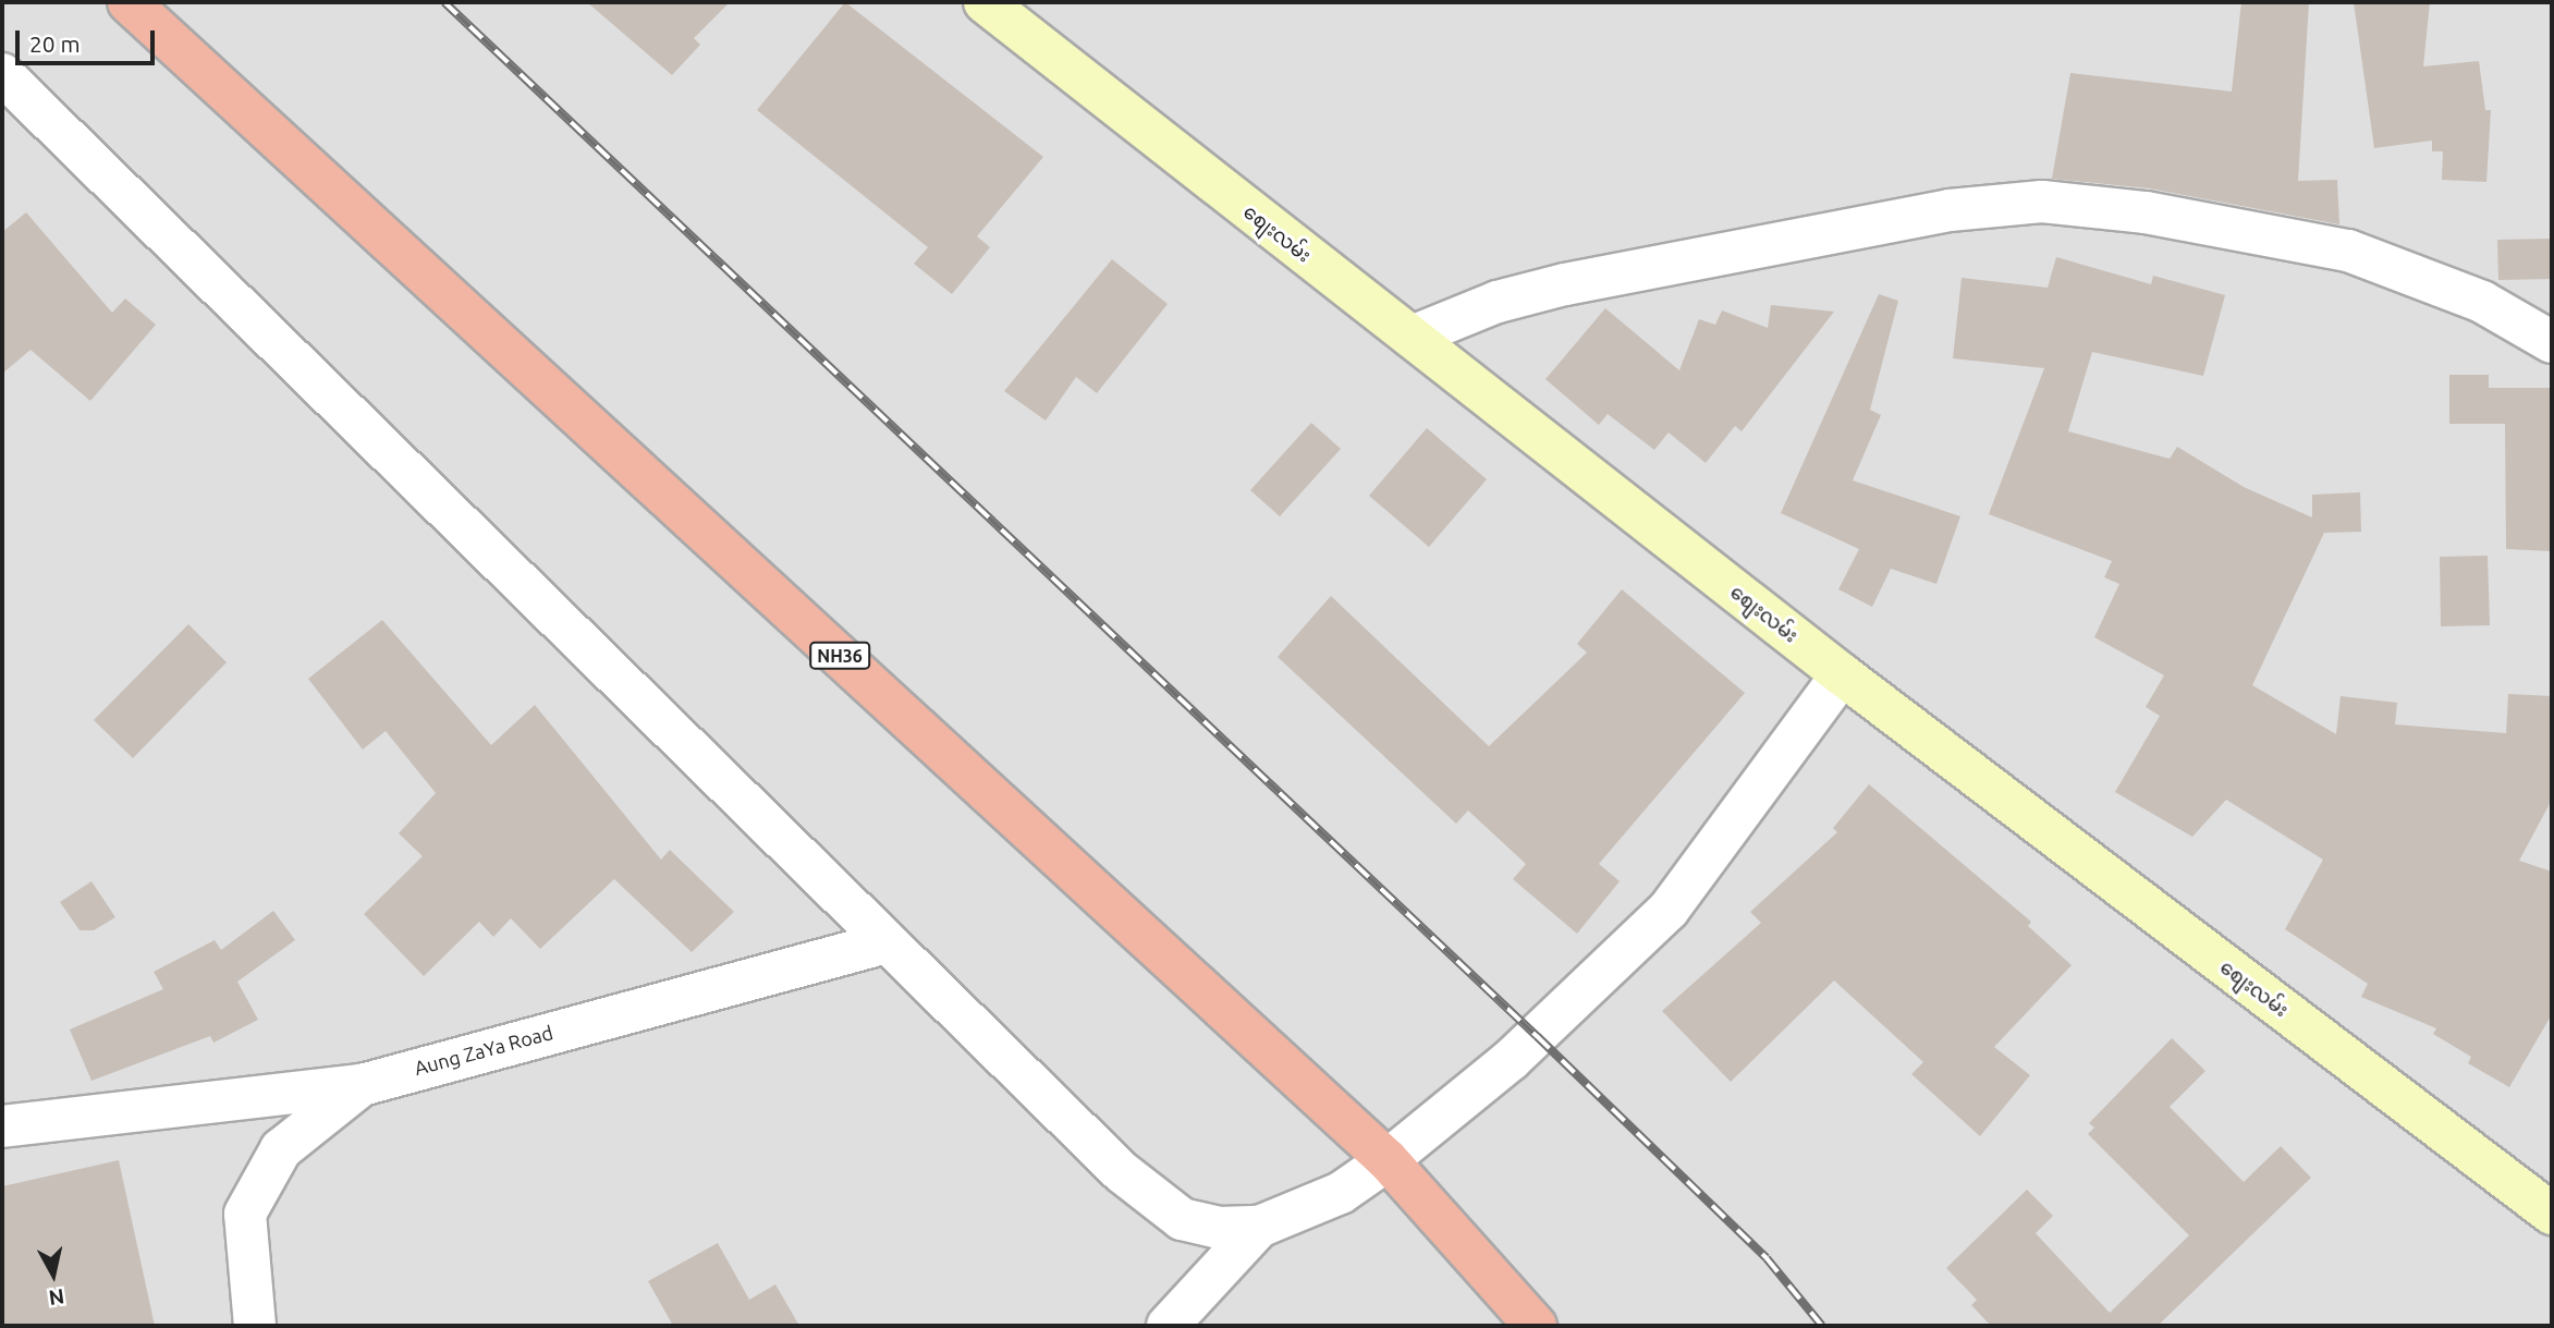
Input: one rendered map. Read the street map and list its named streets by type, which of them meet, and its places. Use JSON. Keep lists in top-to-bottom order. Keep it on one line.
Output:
{"streets":{"highway":["NH36"],"main road":["စျေးလမ်း"],"street":["Aung ZaYa Road"]},"scale_bar":"20 m","north":"bottom"}
